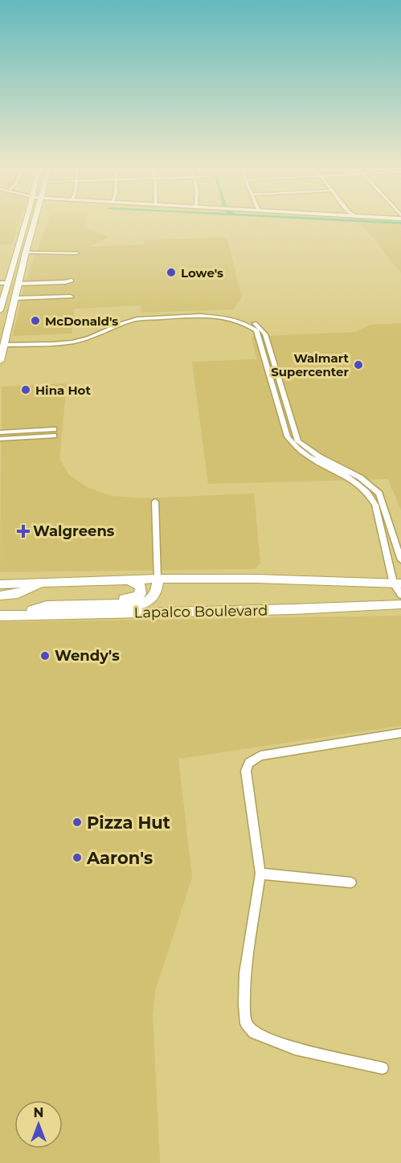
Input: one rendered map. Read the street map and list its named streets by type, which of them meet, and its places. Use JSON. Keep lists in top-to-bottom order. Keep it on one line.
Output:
{"streets":{"main road":["Lapalco Boulevard"]},"places":{"other":["Lowe's","McDonald's","Walmart Supercenter","Hina Hot","Wendy's","Pizza Hut","Aaron's"],"health":["Walgreens"]},"north":"top"}
